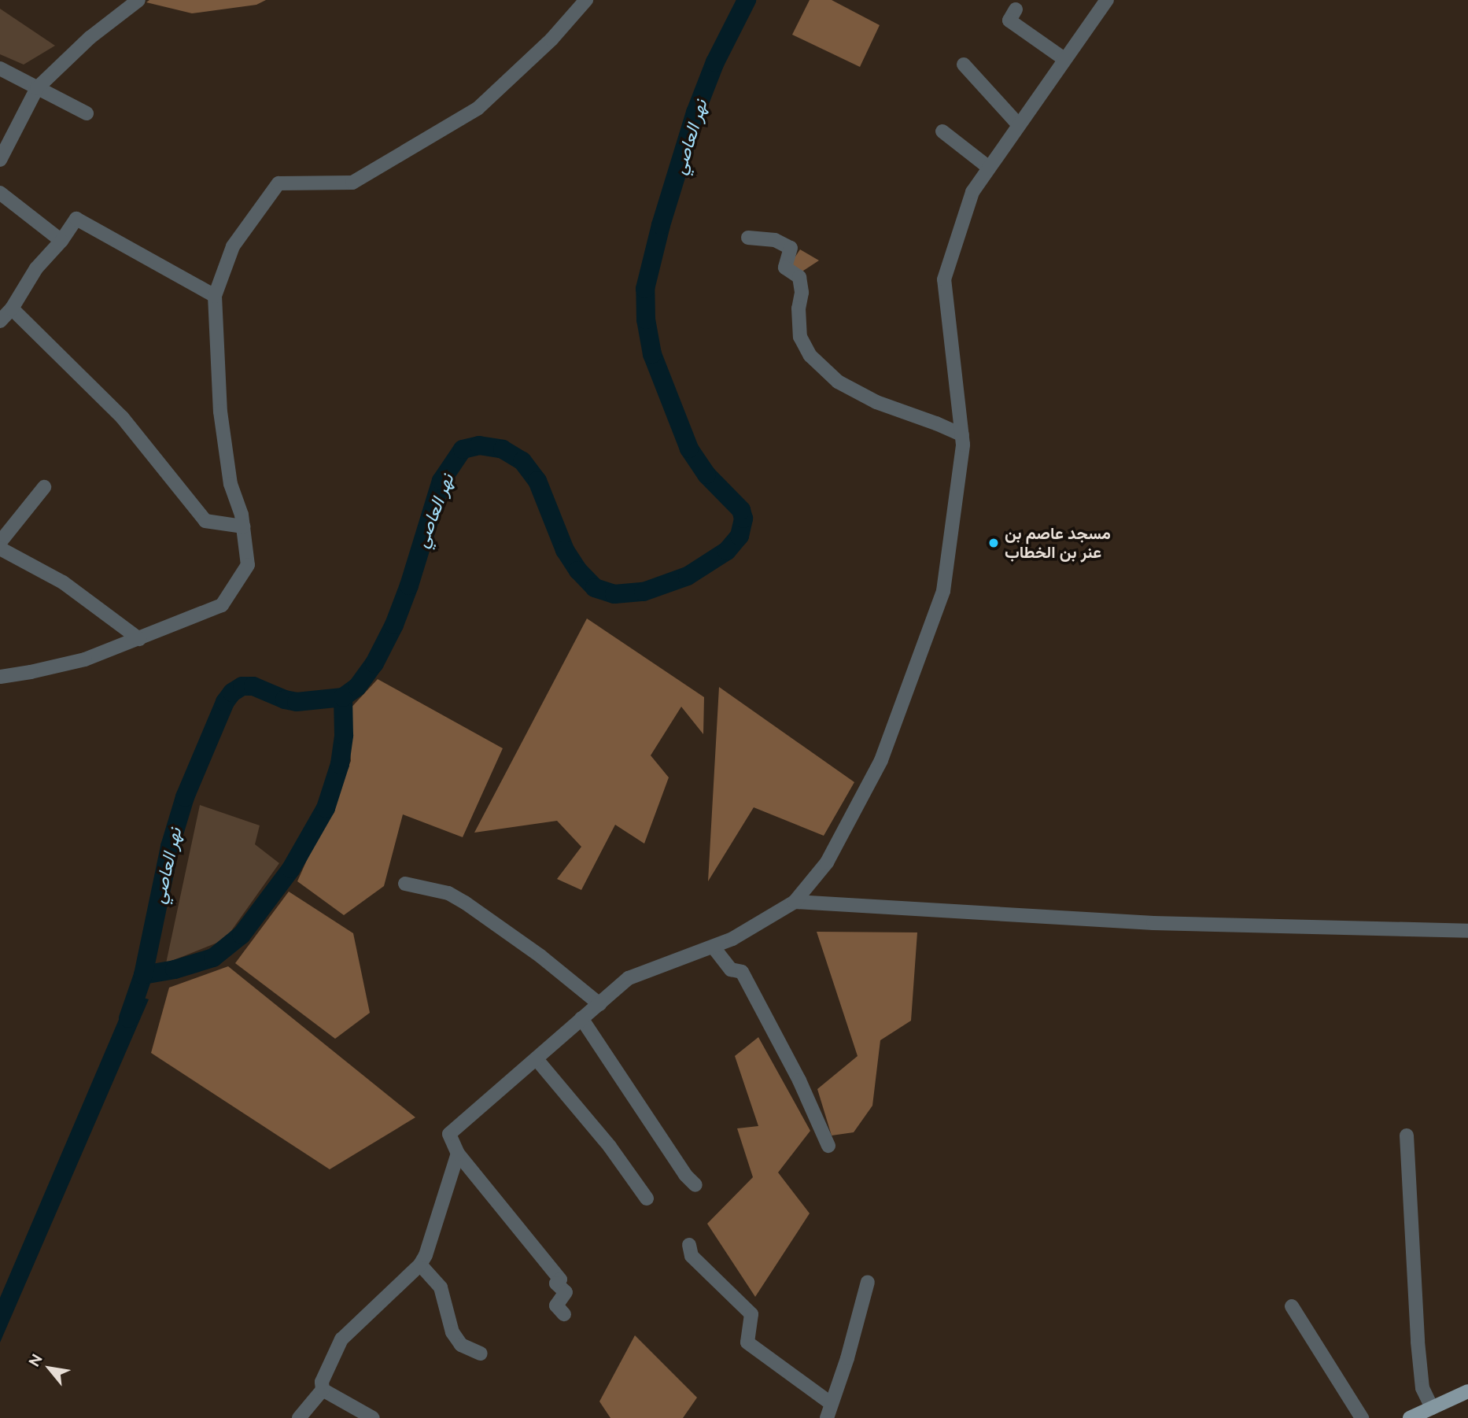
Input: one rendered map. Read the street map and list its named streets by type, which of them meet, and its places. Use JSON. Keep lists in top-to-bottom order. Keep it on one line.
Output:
{"water":["نهر العاصي"],"places":["مسجد عاصم بن عنر بن الخطاب"],"north":"top left"}
